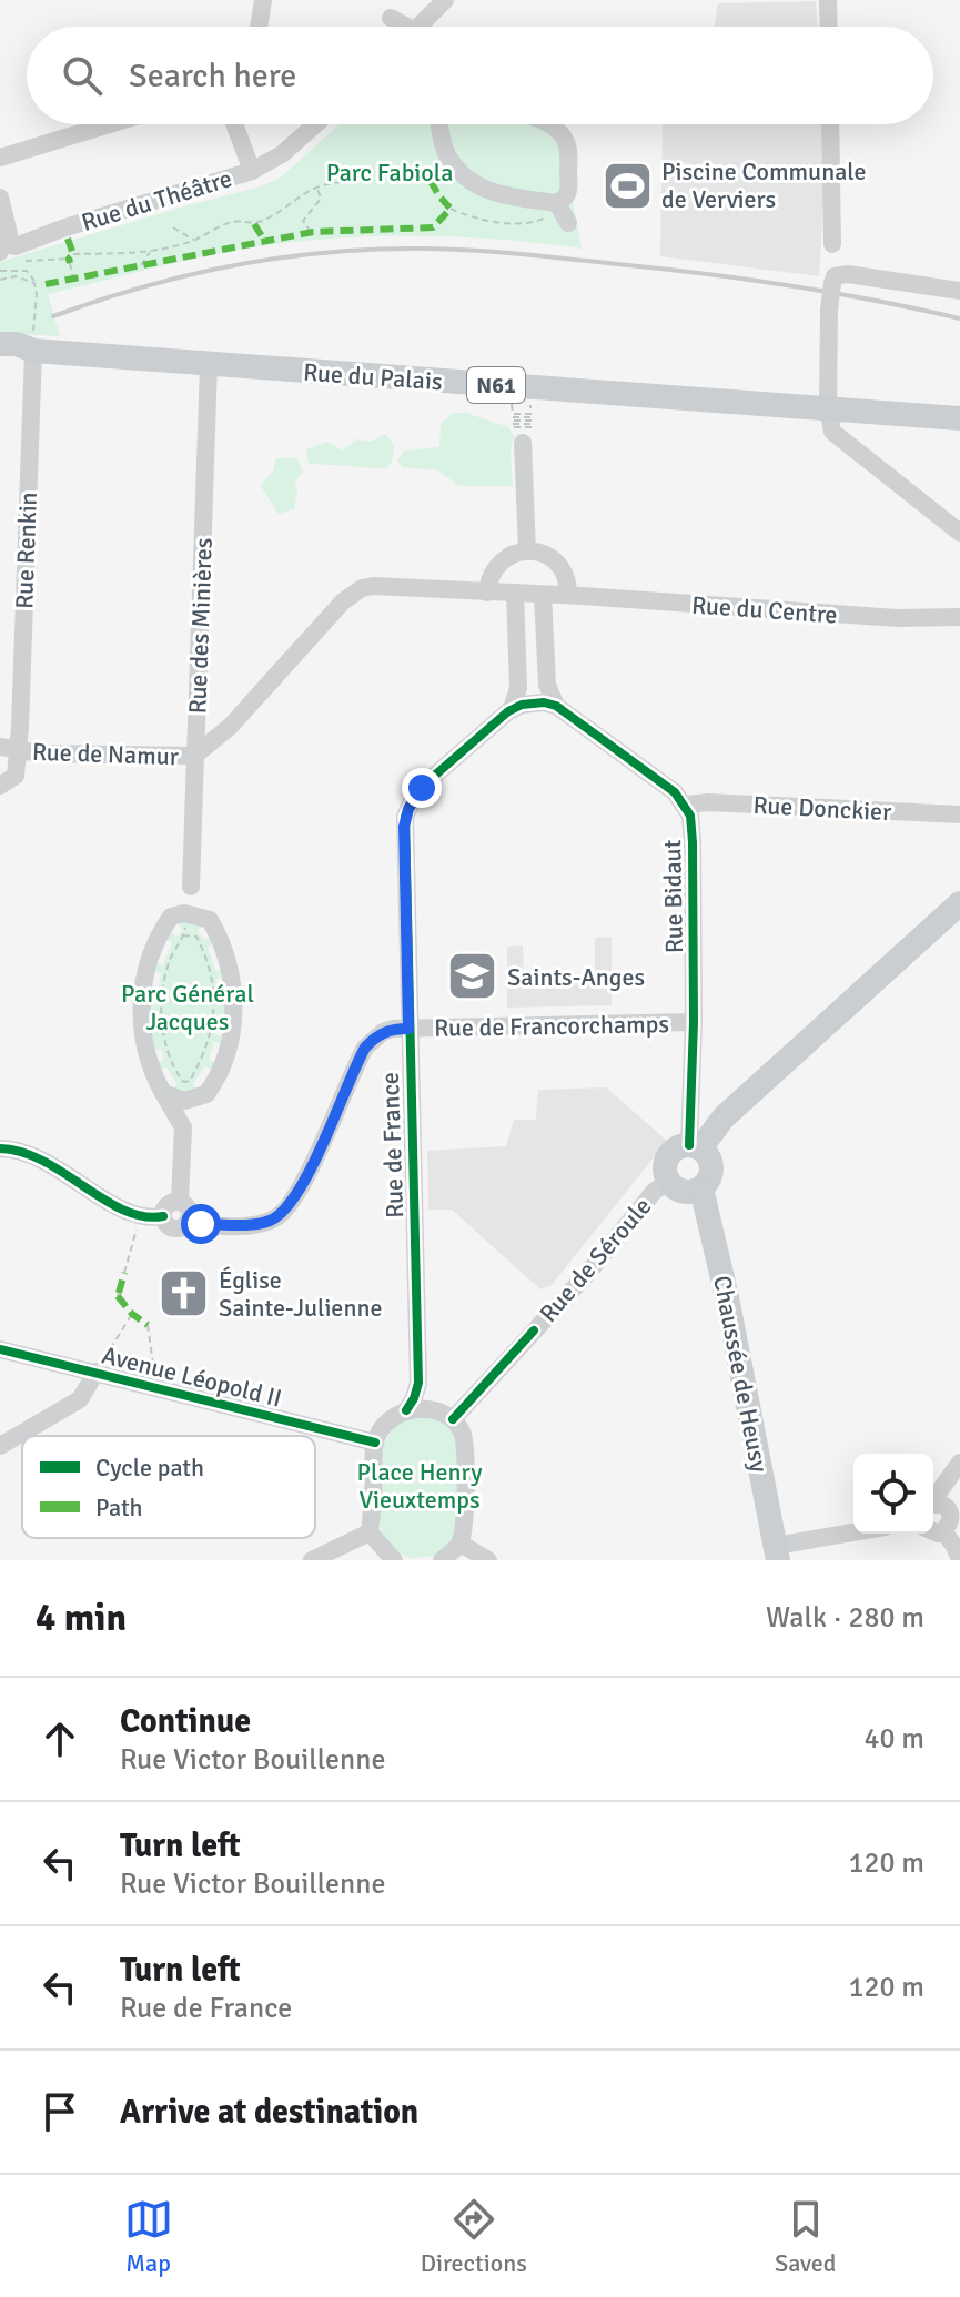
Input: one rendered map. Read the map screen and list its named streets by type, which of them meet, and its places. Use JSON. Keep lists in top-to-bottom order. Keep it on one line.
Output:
{"streets":{"main road":["Rue du Palais","N61","Chaussée de Heusy"],"street":["Rue du Théâtre","Rue Renkin","Rue du Centre","Rue des Minières","Rue de Namur","Rue Donckier","Rue Bidaut","Rue de Francorchamps","Rue de France","Rue de Séroule","Avenue Léopold II"]},"crossings":[["Rue du Palais","N61"],["Rue du Palais","Rue Renkin"],["Rue du Palais","Rue des Minières"],["N61","Rue Renkin"],["Rue Renkin","Rue de Namur"],["Rue du Centre","Rue des Minières"],["Rue du Centre","Rue de Namur"],["Rue des Minières","Rue de Namur"],["Rue Donckier","Rue Bidaut"],["Rue Bidaut","Rue de Francorchamps"],["Rue Bidaut","Rue de Séroule"],["Rue Bidaut","Chaussée de Heusy"],["Rue de Francorchamps","Rue de France"],["Rue de Séroule","Chaussée de Heusy"]],"parks":["Parc Fabiola","Parc Général Jacques","Place Henry Vieuxtemps"],"places":{"sports":["Piscine Communale de Verviers"],"school or university":["Saints-Anges"],"church":["Église Sainte-Julienne"]},"legend":["Cycle path","Path"],"page":{"search":"Search here","heading":["4 min","Walk · 280 m"],"list":[["Continue","Rue Victor Bouillenne","40 m"],["Turn left","Rue Victor Bouillenne","120 m"],["Turn left","Rue de France","120 m"],"Arrive at destination"],"nav":["Map","Directions","Saved"]}}
